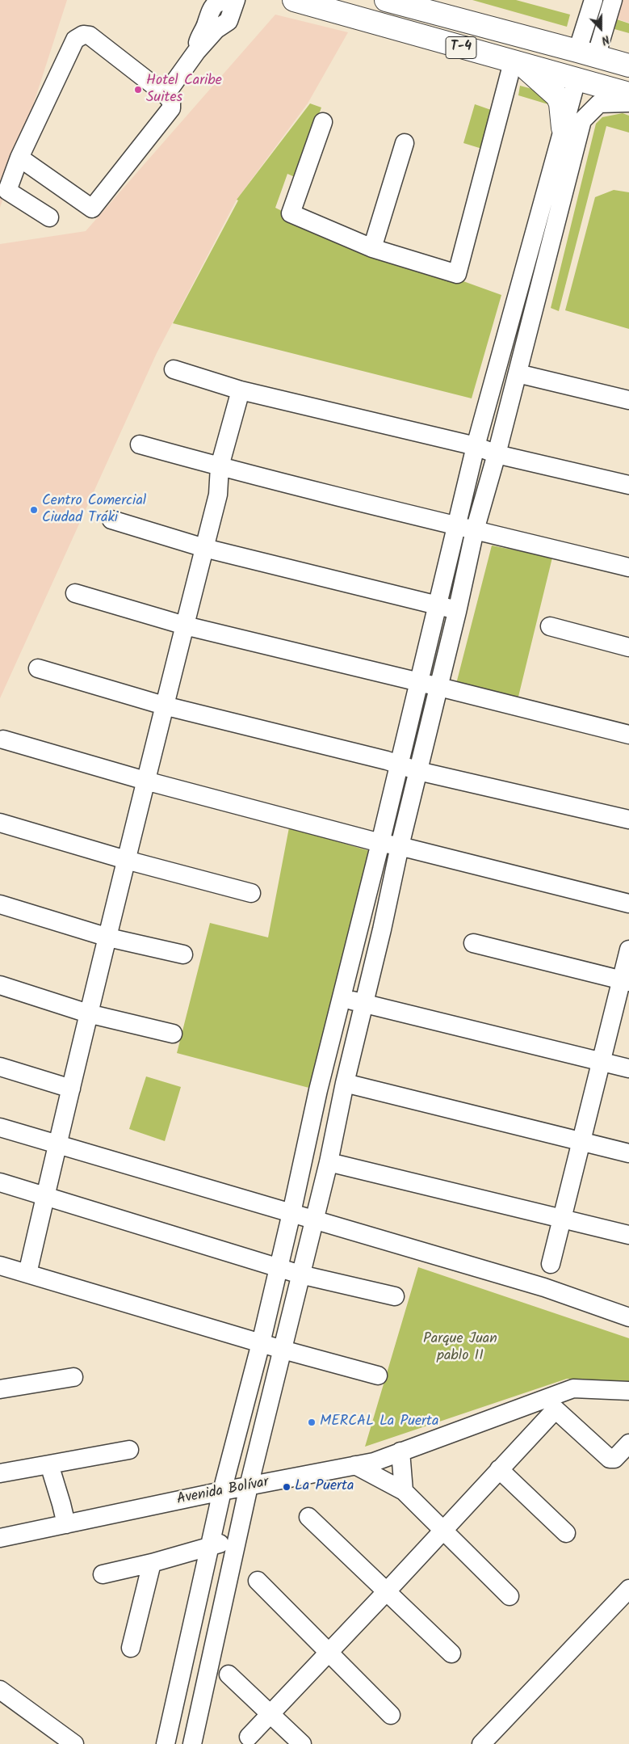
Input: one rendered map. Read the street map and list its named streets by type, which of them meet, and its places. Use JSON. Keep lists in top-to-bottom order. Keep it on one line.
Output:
{"streets":{"highway":["T-4"],"street":["Avenida Bolívar"]},"parks":["Parque Juan pablo II"],"places":["Hotel Caribe Suites","Centro Comercial Ciudad Traki","MERCAL La Puerta","La Puerta"],"north":"bottom"}
